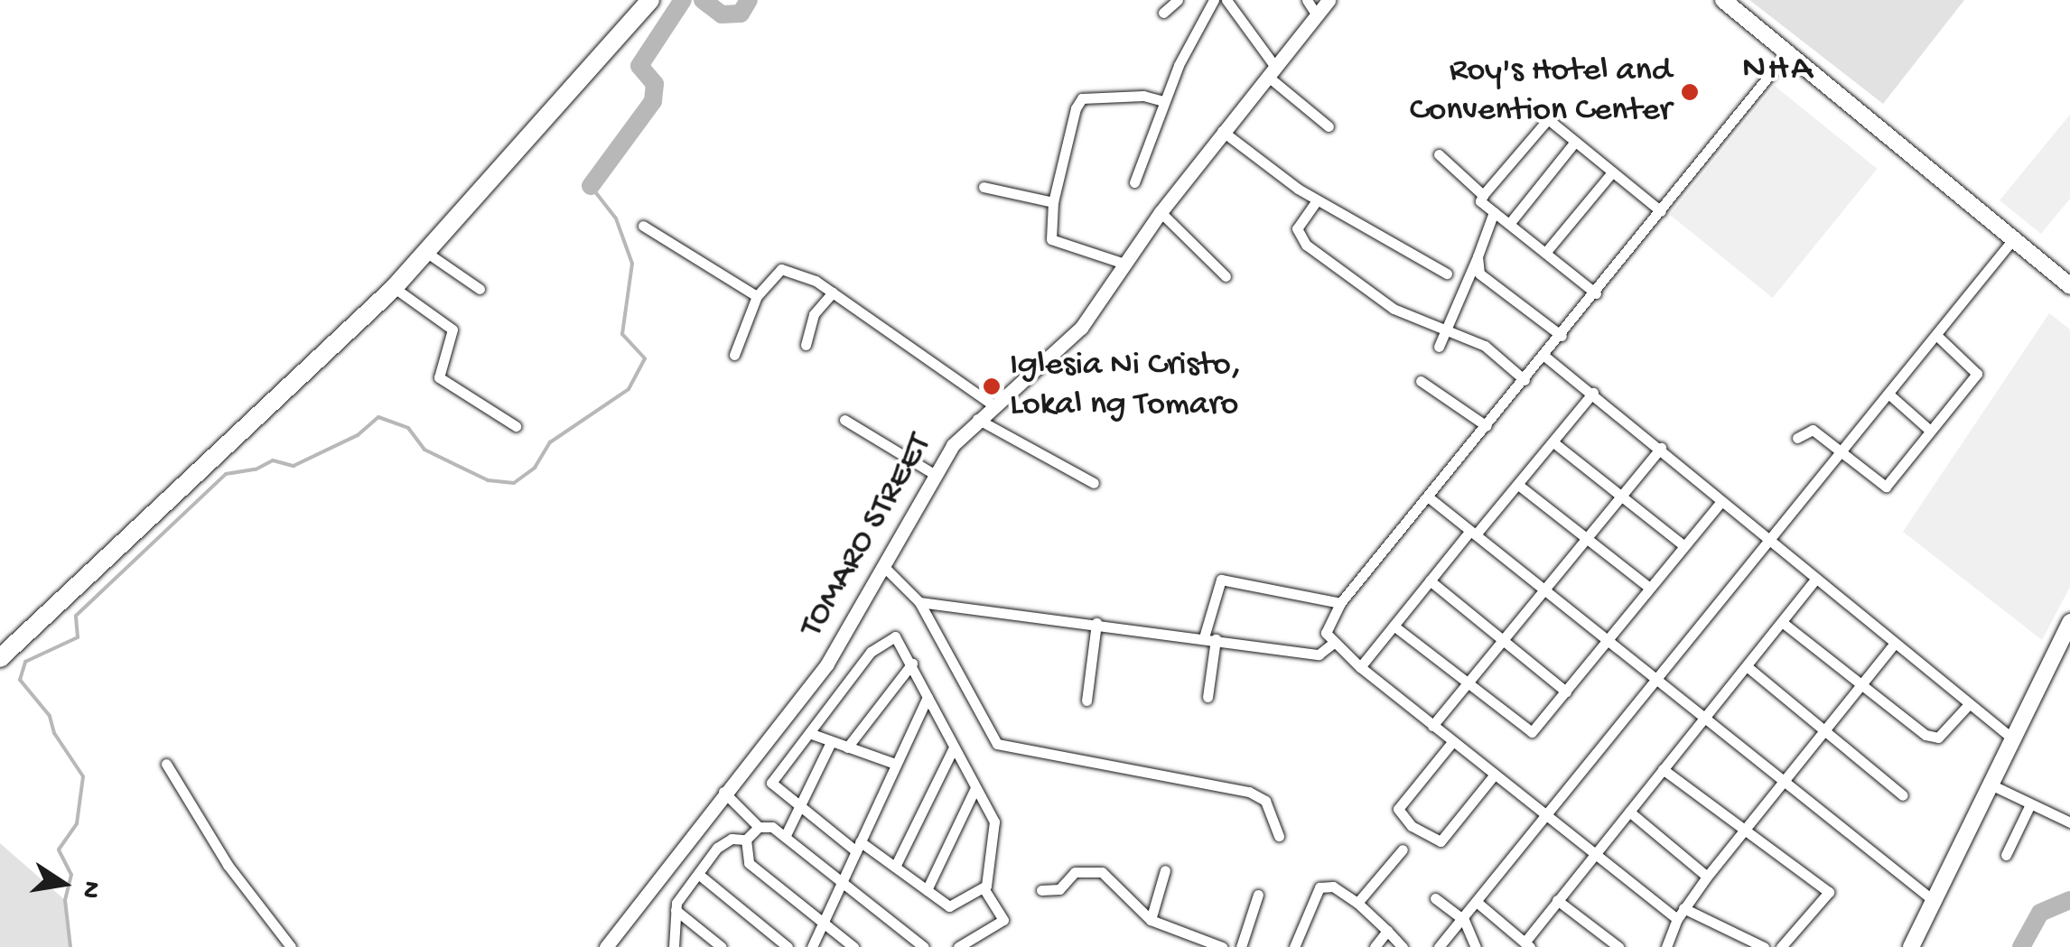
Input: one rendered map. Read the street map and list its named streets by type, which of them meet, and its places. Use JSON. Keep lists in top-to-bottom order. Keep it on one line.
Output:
{"streets":{"street":["TOMARO STREET"]},"districts":["NHA"],"places":["Roy's Hotel and Convention Center","Iglesia Ni Cristo, Lokal ng Tomaro"],"north":"right"}
